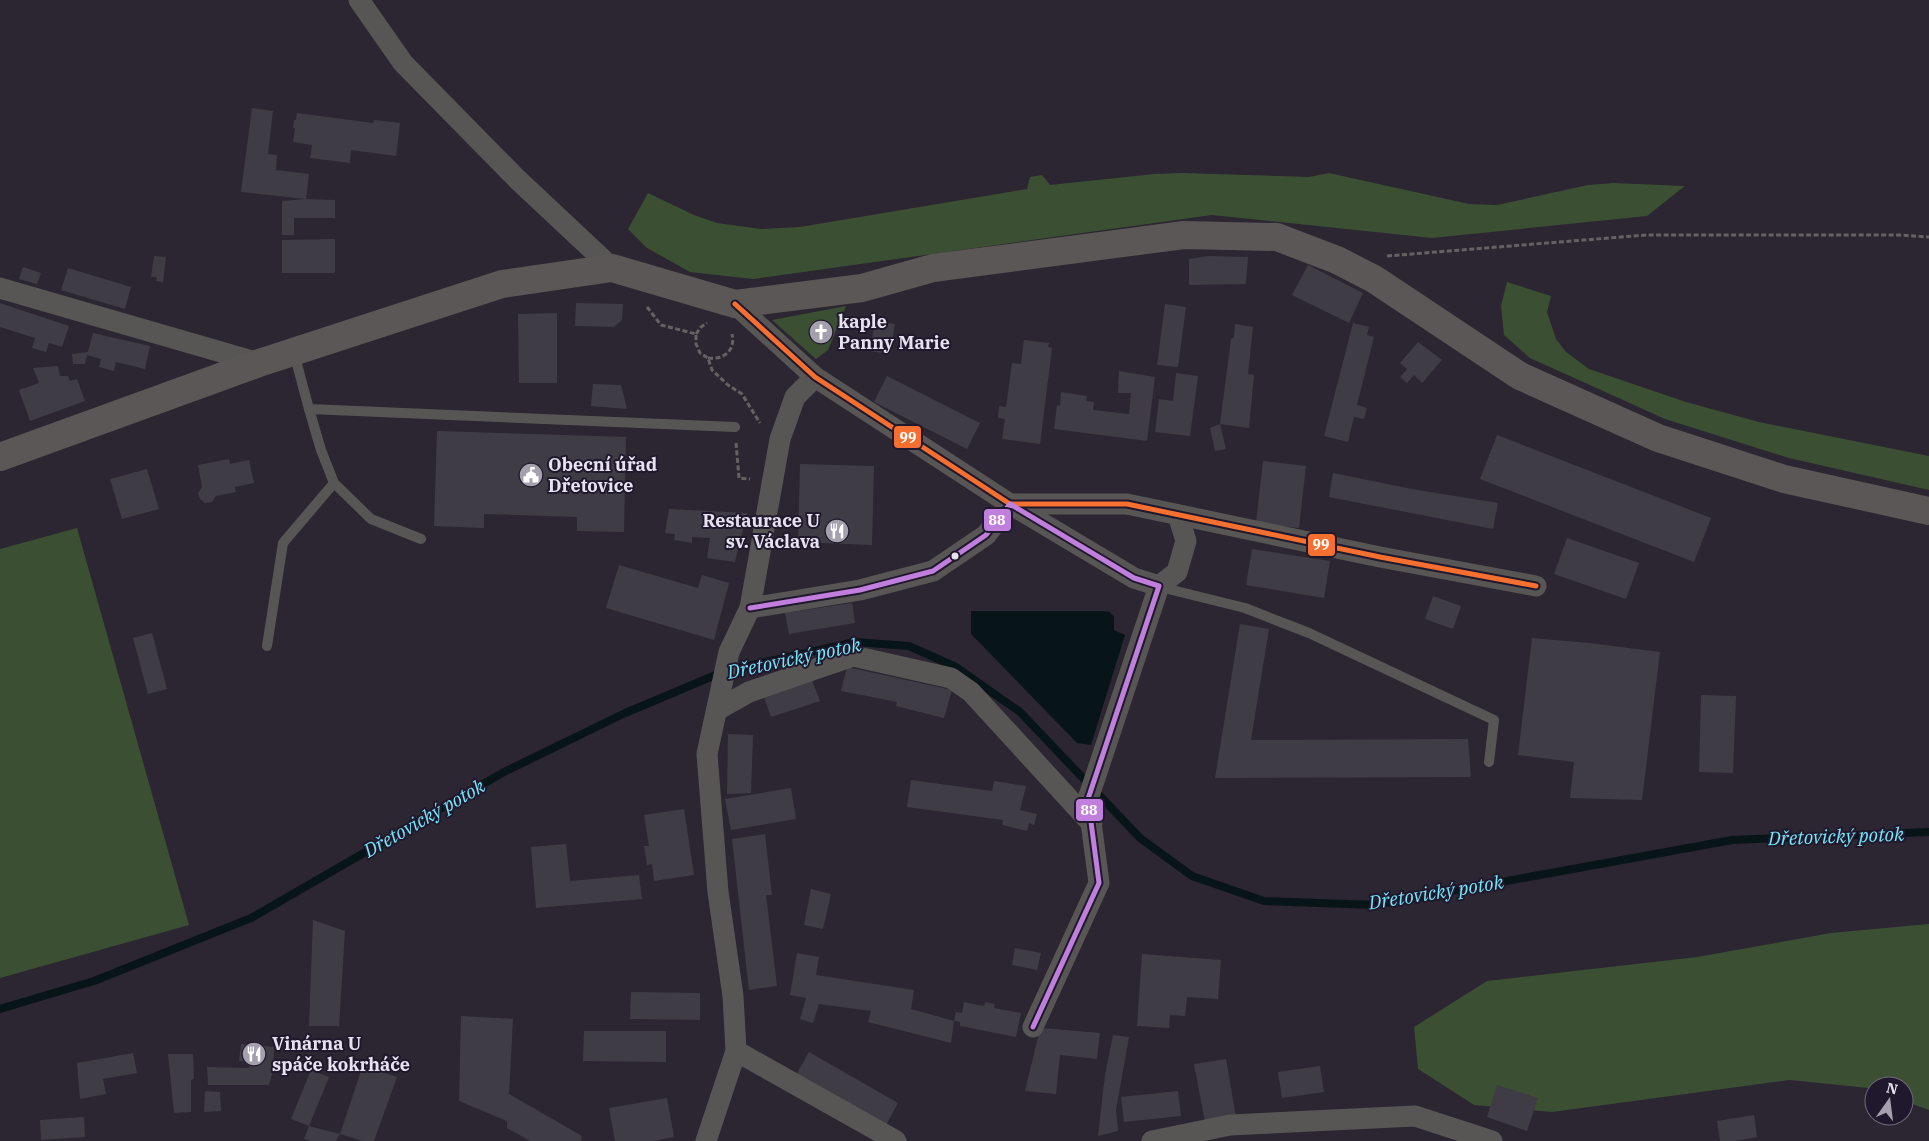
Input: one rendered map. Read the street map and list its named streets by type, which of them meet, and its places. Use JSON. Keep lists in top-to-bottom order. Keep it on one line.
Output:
{"water":["Dřetovický potok"],"places":{"church":["kaple Panny Marie"],"public building":["Obecní úřad Dřetovice"],"restaurant":["Restaurace U sv. Václava","Vinárna U spáče kokrháče"]},"lines":["transit line 99","transit line 88"],"north":"top"}
